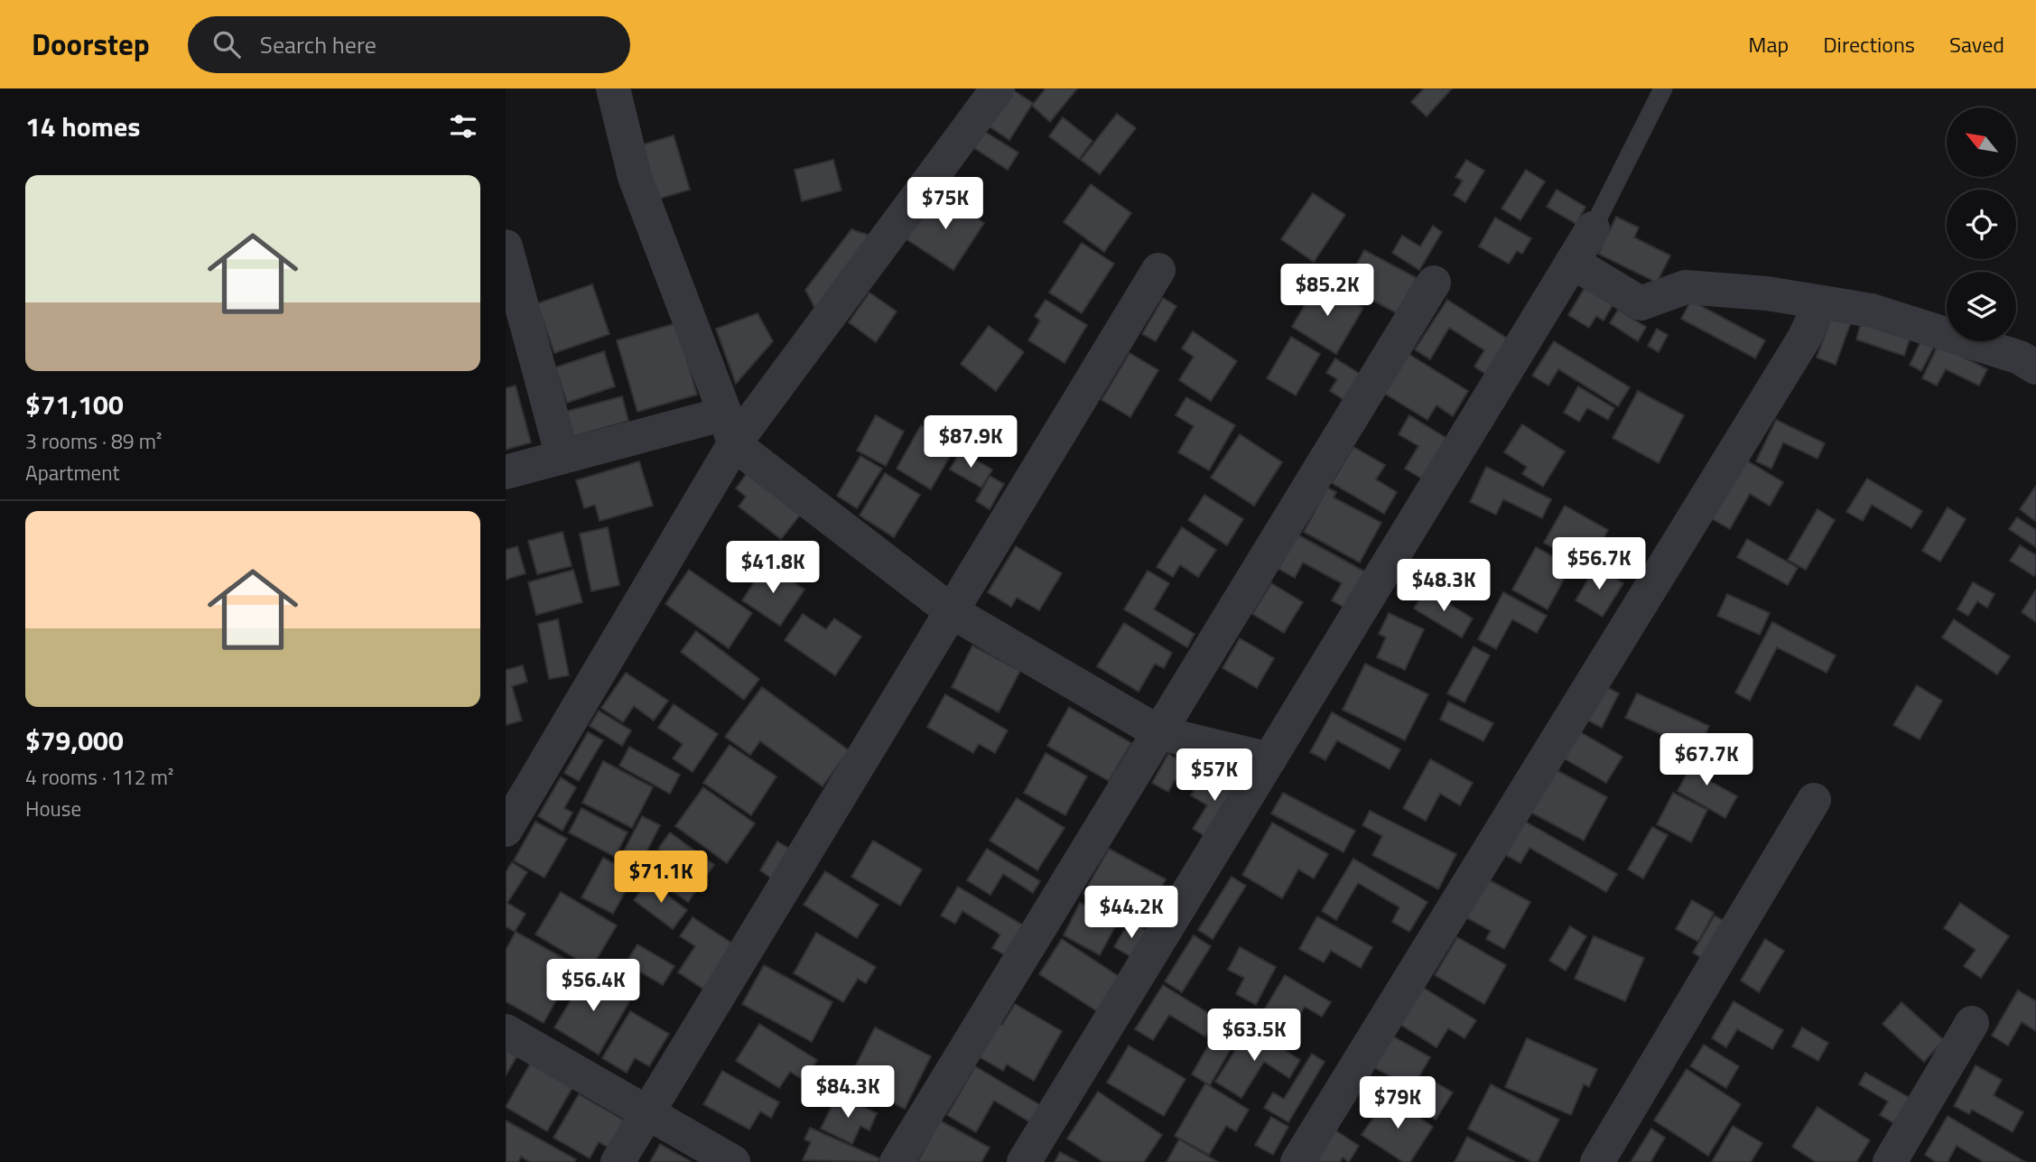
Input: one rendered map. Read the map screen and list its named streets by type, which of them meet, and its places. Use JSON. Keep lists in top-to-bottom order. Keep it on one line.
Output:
{"north":"top left","page":{"header":"Doorstep","search":"Search here","nav":["Map","Directions","Saved"],"heading":"14 homes","list":[{"name":"$71,100","note":"3 rooms · 89 m² · Apartment"},{"name":"$79,000","note":"4 rooms · 112 m² · House"}],"price":["$75K","$85.2K","$87.9K","$56.7K","$41.8K","$48.3K","$67.7K","$57K","$71.1K","$44.2K","$56.4K","$63.5K","$84.3K","$79K"]}}
